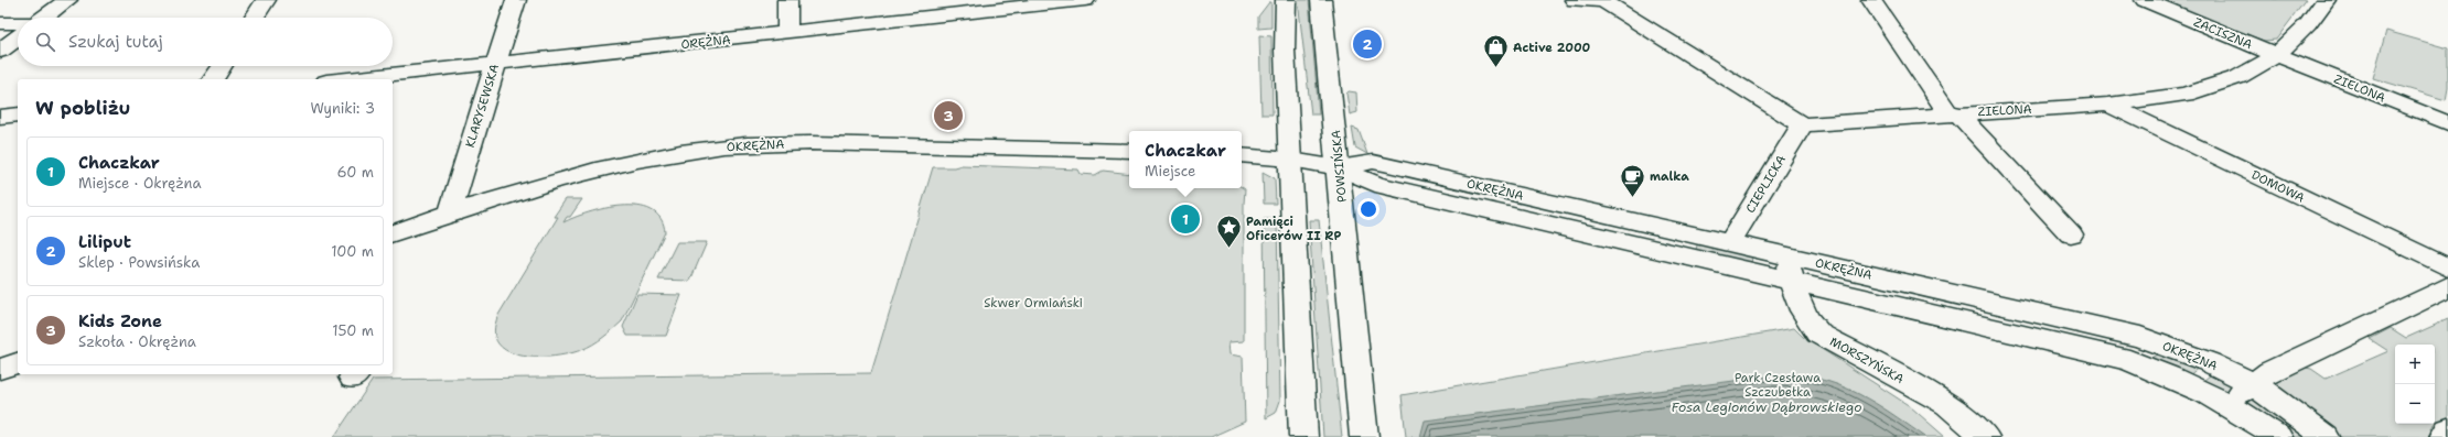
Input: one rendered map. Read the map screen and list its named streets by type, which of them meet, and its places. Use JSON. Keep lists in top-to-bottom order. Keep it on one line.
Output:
{"streets":{"street":["ZACISZNA","ORĘŻNA","ZIELONA","KLARYSEWSKA","OKRĘŻNA","POWSIŃSKA","CIEPLICKA","DOMOWA","MORSZYŃSKA"]},"crossings":[["ZACISZNA","ZIELONA"],["ORĘŻNA","KLARYSEWSKA"],["ZIELONA","CIEPLICKA"],["ZIELONA","DOMOWA"],["KLARYSEWSKA","OKRĘŻNA"],["OKRĘŻNA","POWSIŃSKA"],["OKRĘŻNA","CIEPLICKA"],["OKRĘŻNA","MORSZYŃSKA"]],"water":["Fosa Legionów Dąbrowskiego"],"parks":["Skwer Ormiański","Park Czesława Szczubełka"],"places":{"shop":["Active 2000"],"cafe":["malka"],"place":["Pamięci Oficerów II RP"]},"page":{"search":"Szukaj tutaj","pins":["2","3","1"],"heading":["W pobliżu","Wyniki: 3"],"popup":["Chaczkar","Miejsce"],"list":[{"mark":"1","name":"Chaczkar","note":"Miejsce · Okrężna","value":"60 m"},{"mark":"2","name":"Liliput","note":"Sklep · Powsińska","value":"100 m"},{"mark":"3","name":"Kids Zone","note":"Szkoła · Okrężna","value":"150 m"}],"map_buttons":["+","−"]}}
